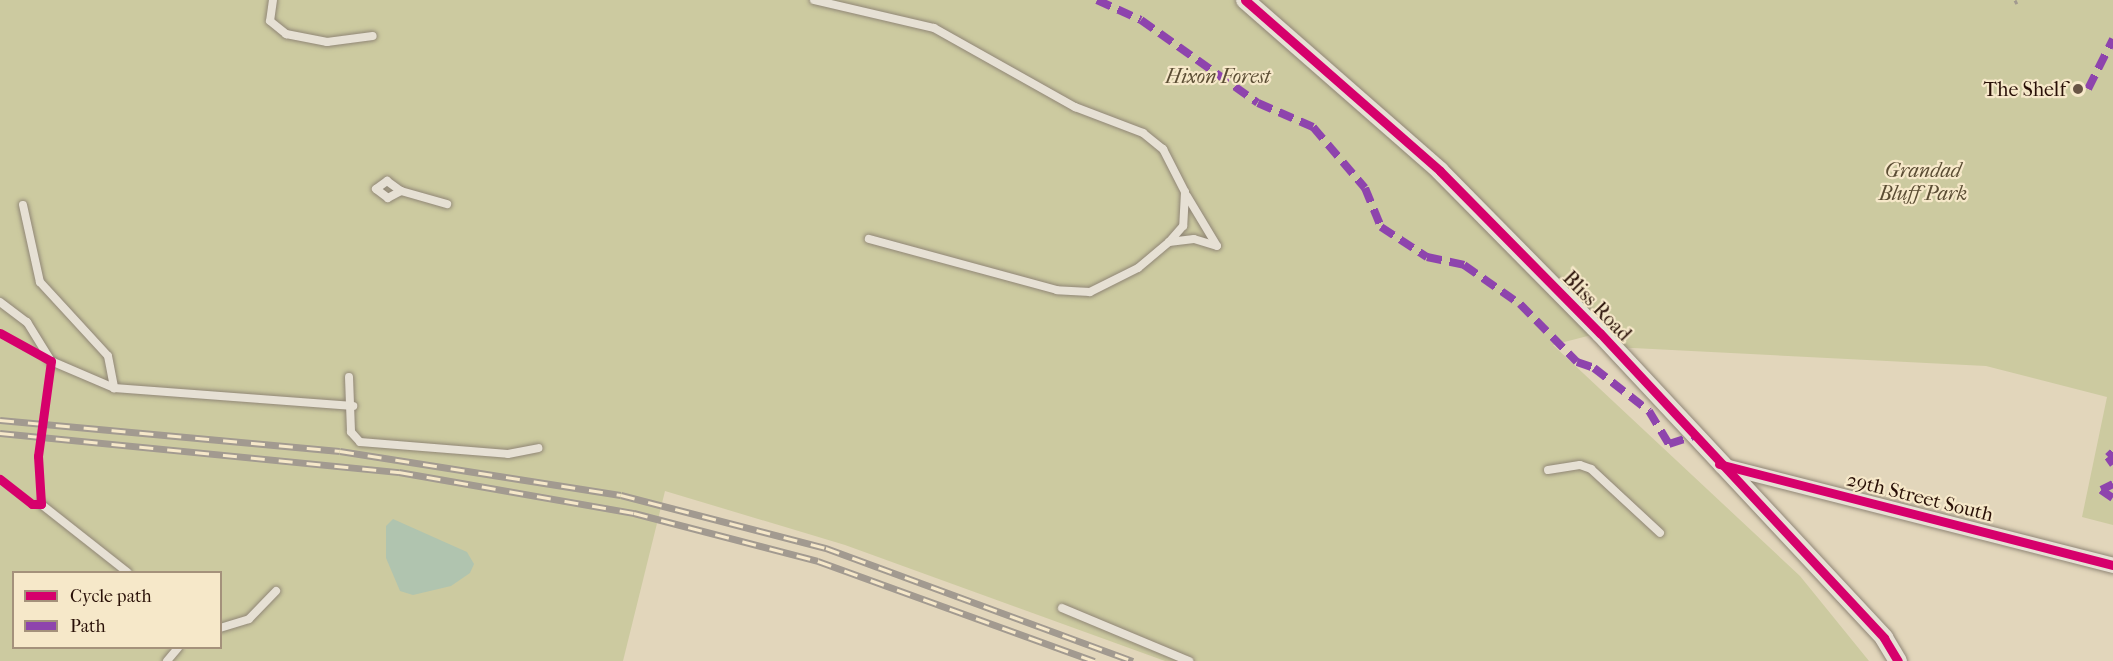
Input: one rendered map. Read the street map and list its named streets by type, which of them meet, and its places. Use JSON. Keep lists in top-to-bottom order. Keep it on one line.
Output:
{"streets":{"street":["Bliss Road","29th Street South"]},"crossings":[["Bliss Road","29th Street South"]],"parks":["Hixon Forest","Grandad Bluff Park"],"places":["The Shelf"],"legend":["Cycle path","Path"]}
